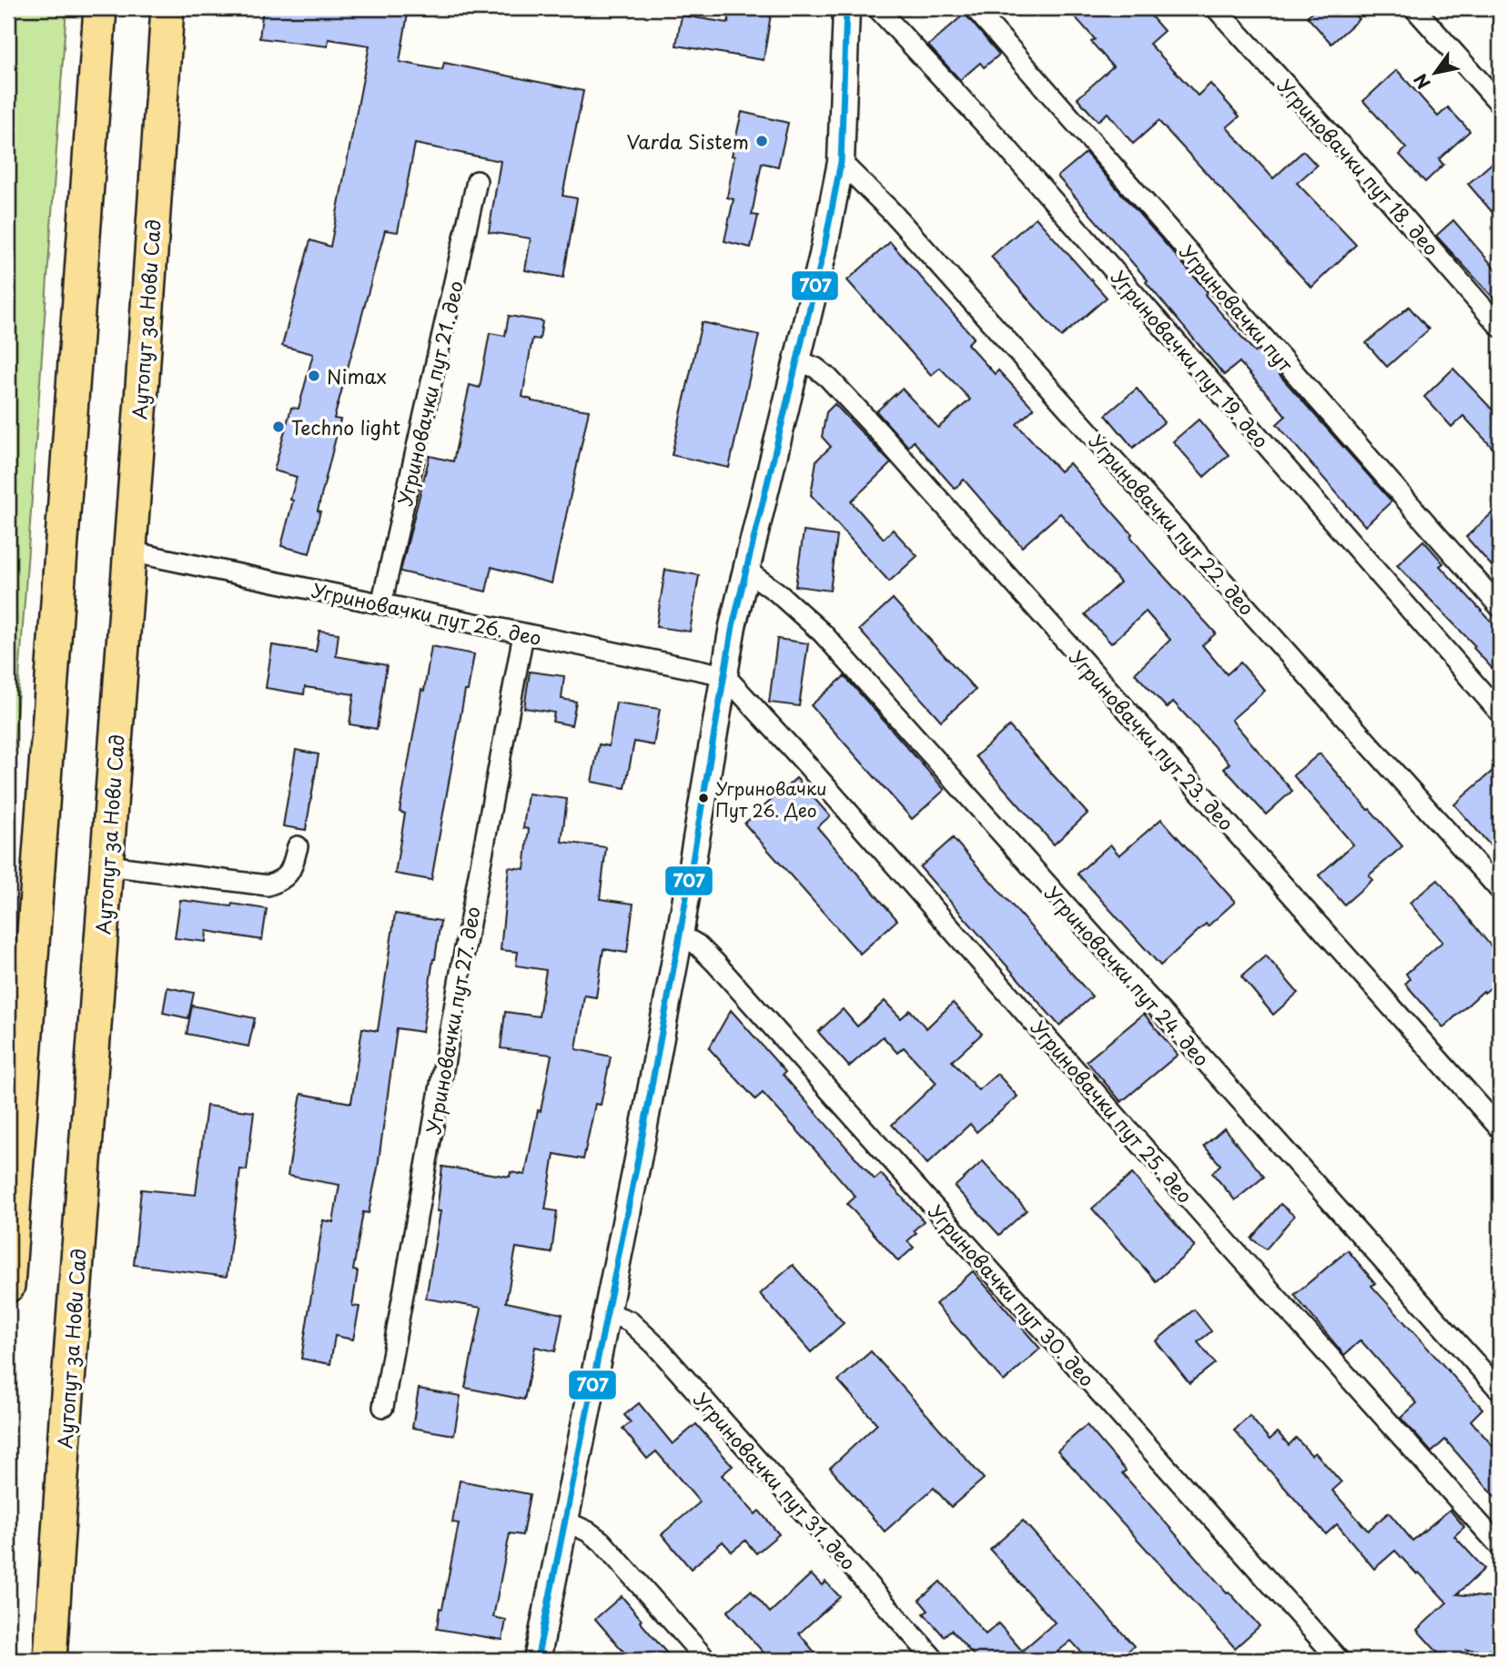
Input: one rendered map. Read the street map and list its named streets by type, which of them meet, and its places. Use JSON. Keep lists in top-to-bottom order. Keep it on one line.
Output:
{"streets":{"main road":["Аутопут за Нови Сад"],"street":["Угриновачки пут 18. део","Угриновачки пут","Угриновачки пут 19. део","Угриновачки пут 21. део","Угриновачки пут 22. део","Угриновачки пут 26. део","Угриновачки пут 23. део","Угриновачки пут 24. део","Угриновачки пут 27. део","Угриновачки пут 25. део","Угриновачки пут 30. део","Угриновачки пут 31. део"]},"crossings":[["Аутопут за Нови Сад","Угриновачки пут 26. део"],["Угриновачки пут 21. део","Угриновачки пут 26. део"],["Угриновачки пут 26. део","Угриновачки пут 27. део"],["Угриновачки пут 26. део","Угриновачки пут 25. део"]],"places":["Varda Sistem","Nimax","Techno light","Угриновачки Пут 26. Део"],"lines":["transit line 707"],"north":"bottom left"}
